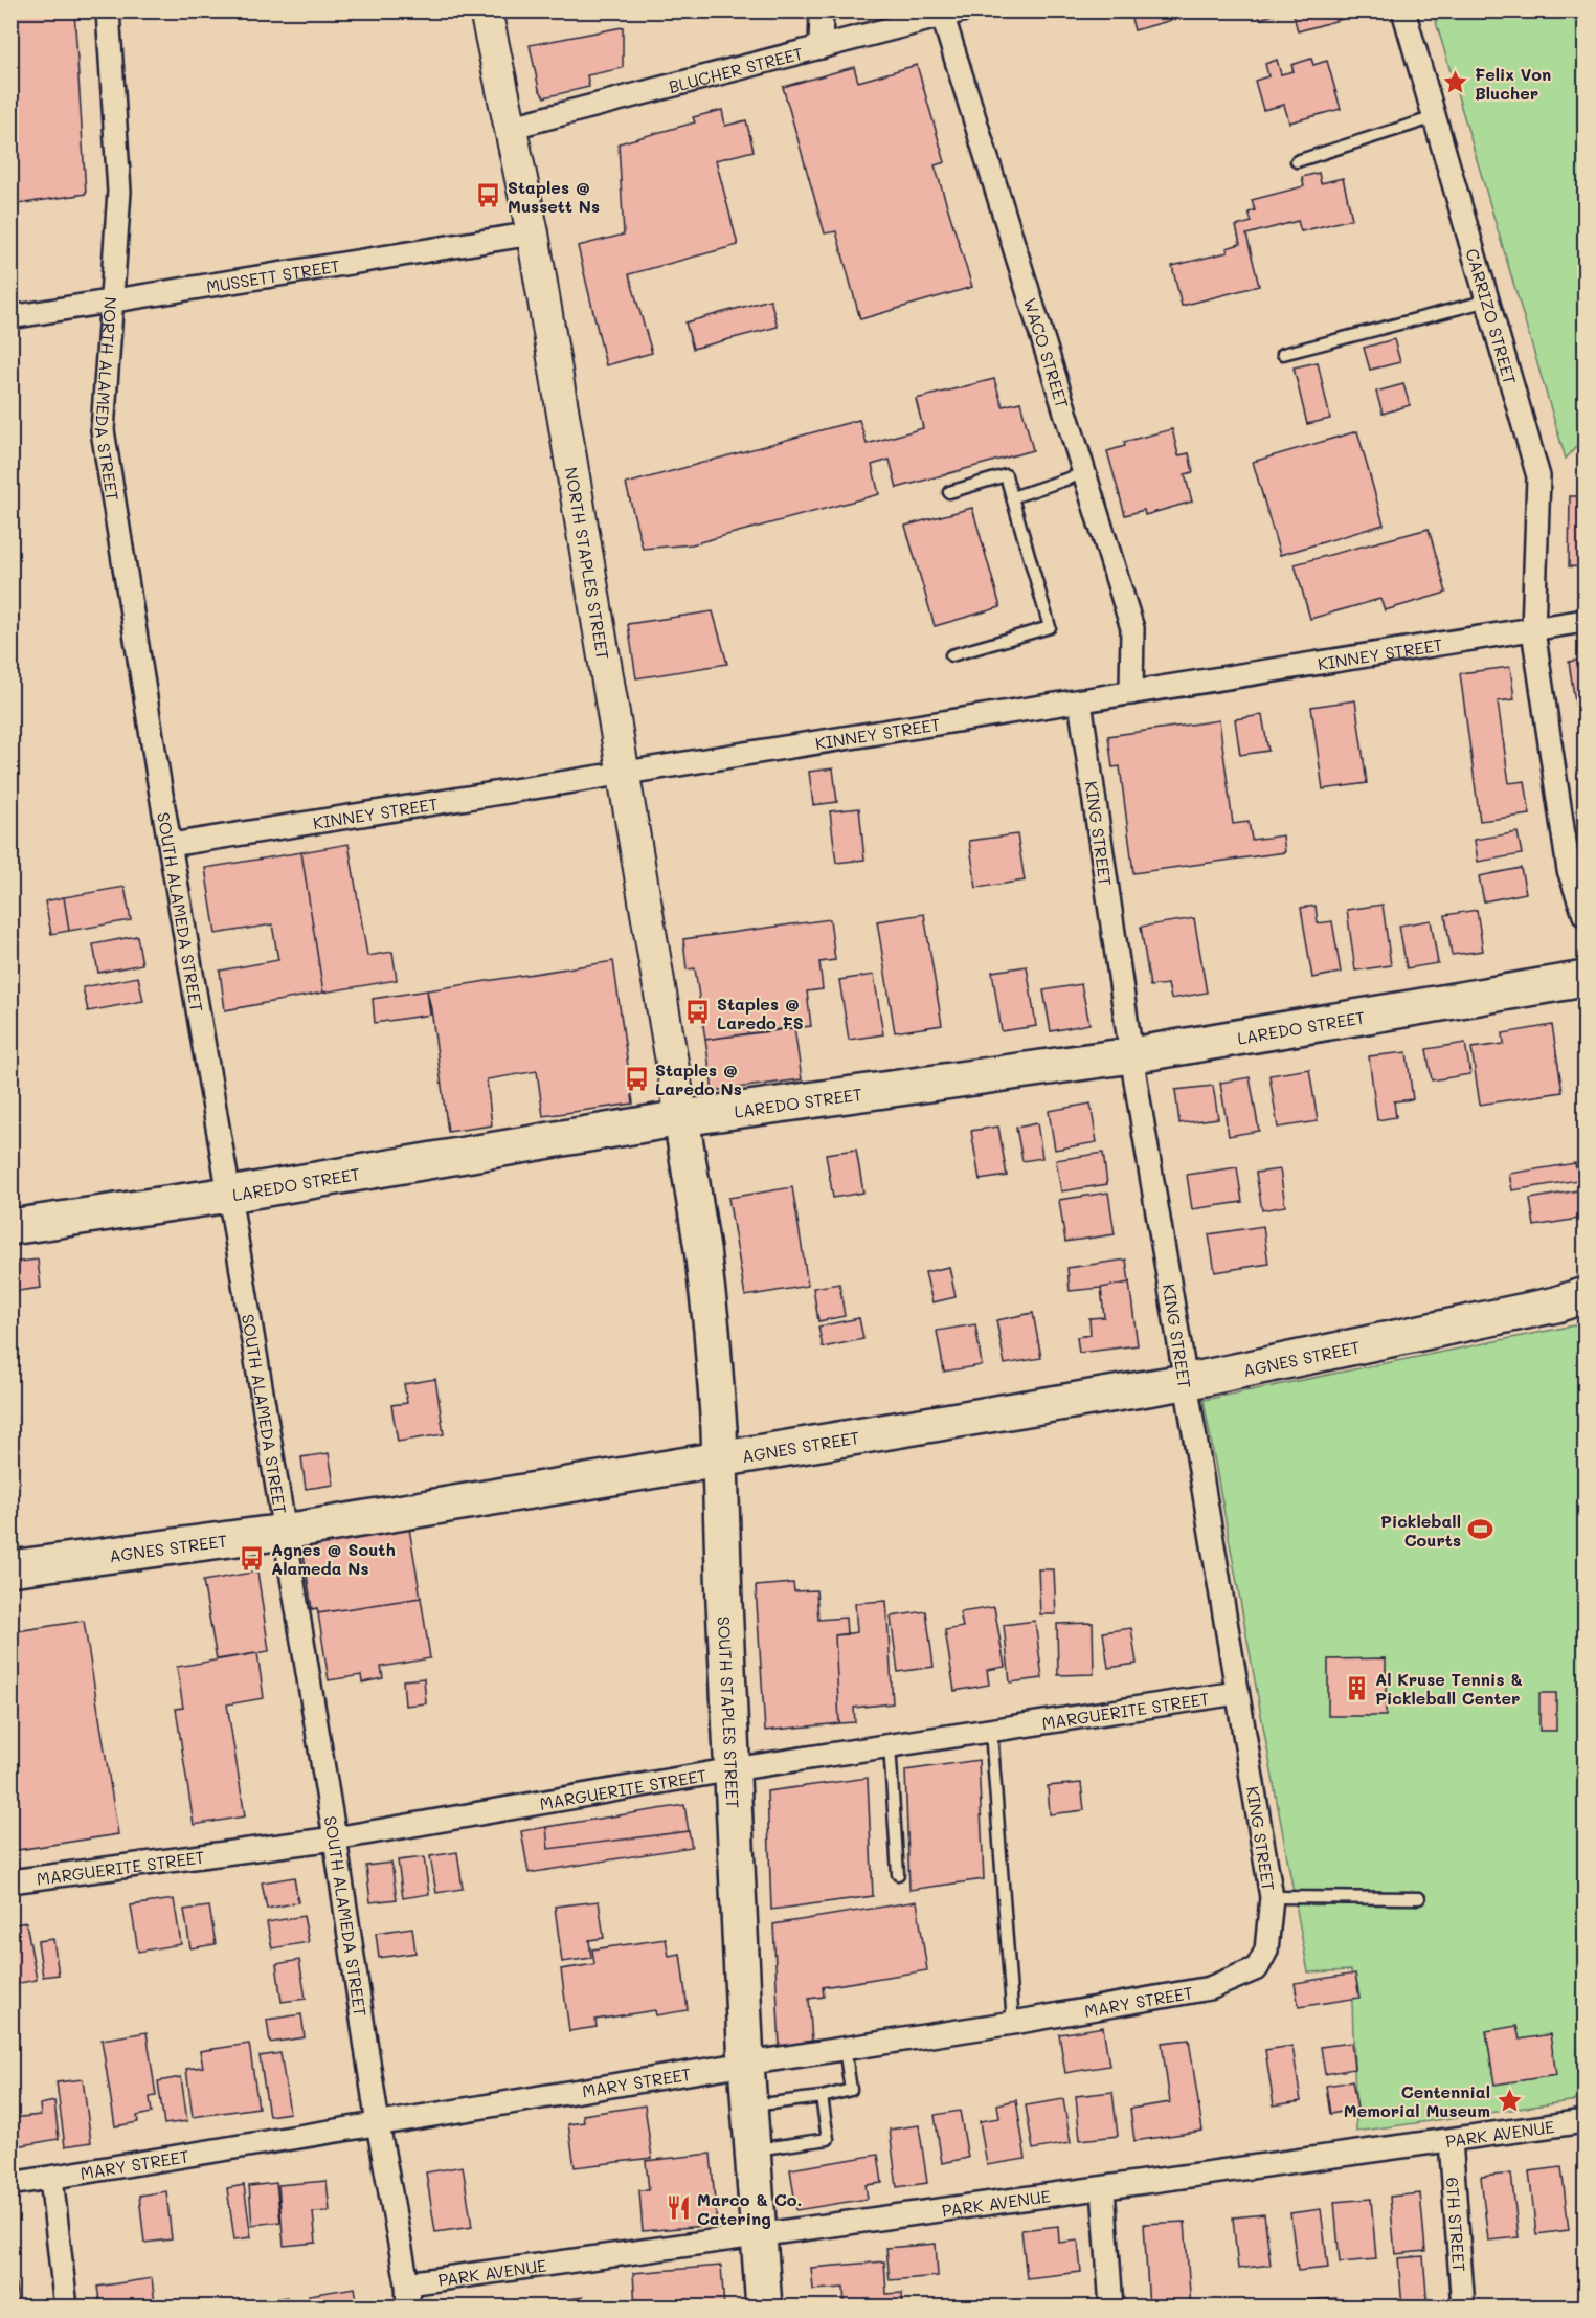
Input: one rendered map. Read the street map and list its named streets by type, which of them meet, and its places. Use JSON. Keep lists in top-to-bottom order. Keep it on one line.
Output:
{"streets":{"main road":["NORTH STAPLES STREET","LAREDO STREET","AGNES STREET","SOUTH STAPLES STREET"],"street":["BLUCHER STREET","MUSSETT STREET","CARRIZO STREET","WACO STREET","NORTH ALAMEDA STREET","KINNEY STREET","KING STREET","SOUTH ALAMEDA STREET","MARGUERITE STREET","MARY STREET","PARK AVENUE","6TH STREET"]},"crossings":[["BLUCHER STREET","WACO STREET"],["BLUCHER STREET","NORTH STAPLES STREET"],["MUSSETT STREET","NORTH ALAMEDA STREET"],["MUSSETT STREET","NORTH STAPLES STREET"],["CARRIZO STREET","KINNEY STREET"],["WACO STREET","KINNEY STREET"],["NORTH ALAMEDA STREET","SOUTH ALAMEDA STREET"],["NORTH STAPLES STREET","KINNEY STREET"],["NORTH STAPLES STREET","LAREDO STREET"],["NORTH STAPLES STREET","SOUTH STAPLES STREET"],["KINNEY STREET","KING STREET"],["KINNEY STREET","SOUTH ALAMEDA STREET"],["KING STREET","LAREDO STREET"],["KING STREET","AGNES STREET"],["KING STREET","MARGUERITE STREET"],["KING STREET","MARY STREET"],["SOUTH ALAMEDA STREET","LAREDO STREET"],["SOUTH ALAMEDA STREET","AGNES STREET"],["SOUTH ALAMEDA STREET","MARGUERITE STREET"],["SOUTH ALAMEDA STREET","MARY STREET"],["SOUTH ALAMEDA STREET","PARK AVENUE"],["LAREDO STREET","SOUTH STAPLES STREET"],["AGNES STREET","SOUTH STAPLES STREET"],["MARGUERITE STREET","SOUTH STAPLES STREET"],["SOUTH STAPLES STREET","MARY STREET"],["SOUTH STAPLES STREET","PARK AVENUE"],["PARK AVENUE","6TH STREET"]],"places":{"place":["Felix Von Blucher","Centennial Memorial Museum"],"bus stop":["Staples @ Mussett Ns","Staples @ Laredo FS","Staples @ Laredo Ns","Agnes @ South Alameda Ns"],"sports":["Pickleball Courts"],"building":["Al Kruse Tennis & Pickleball Center"],"restaurant":["Marco & Co. Catering"]}}
